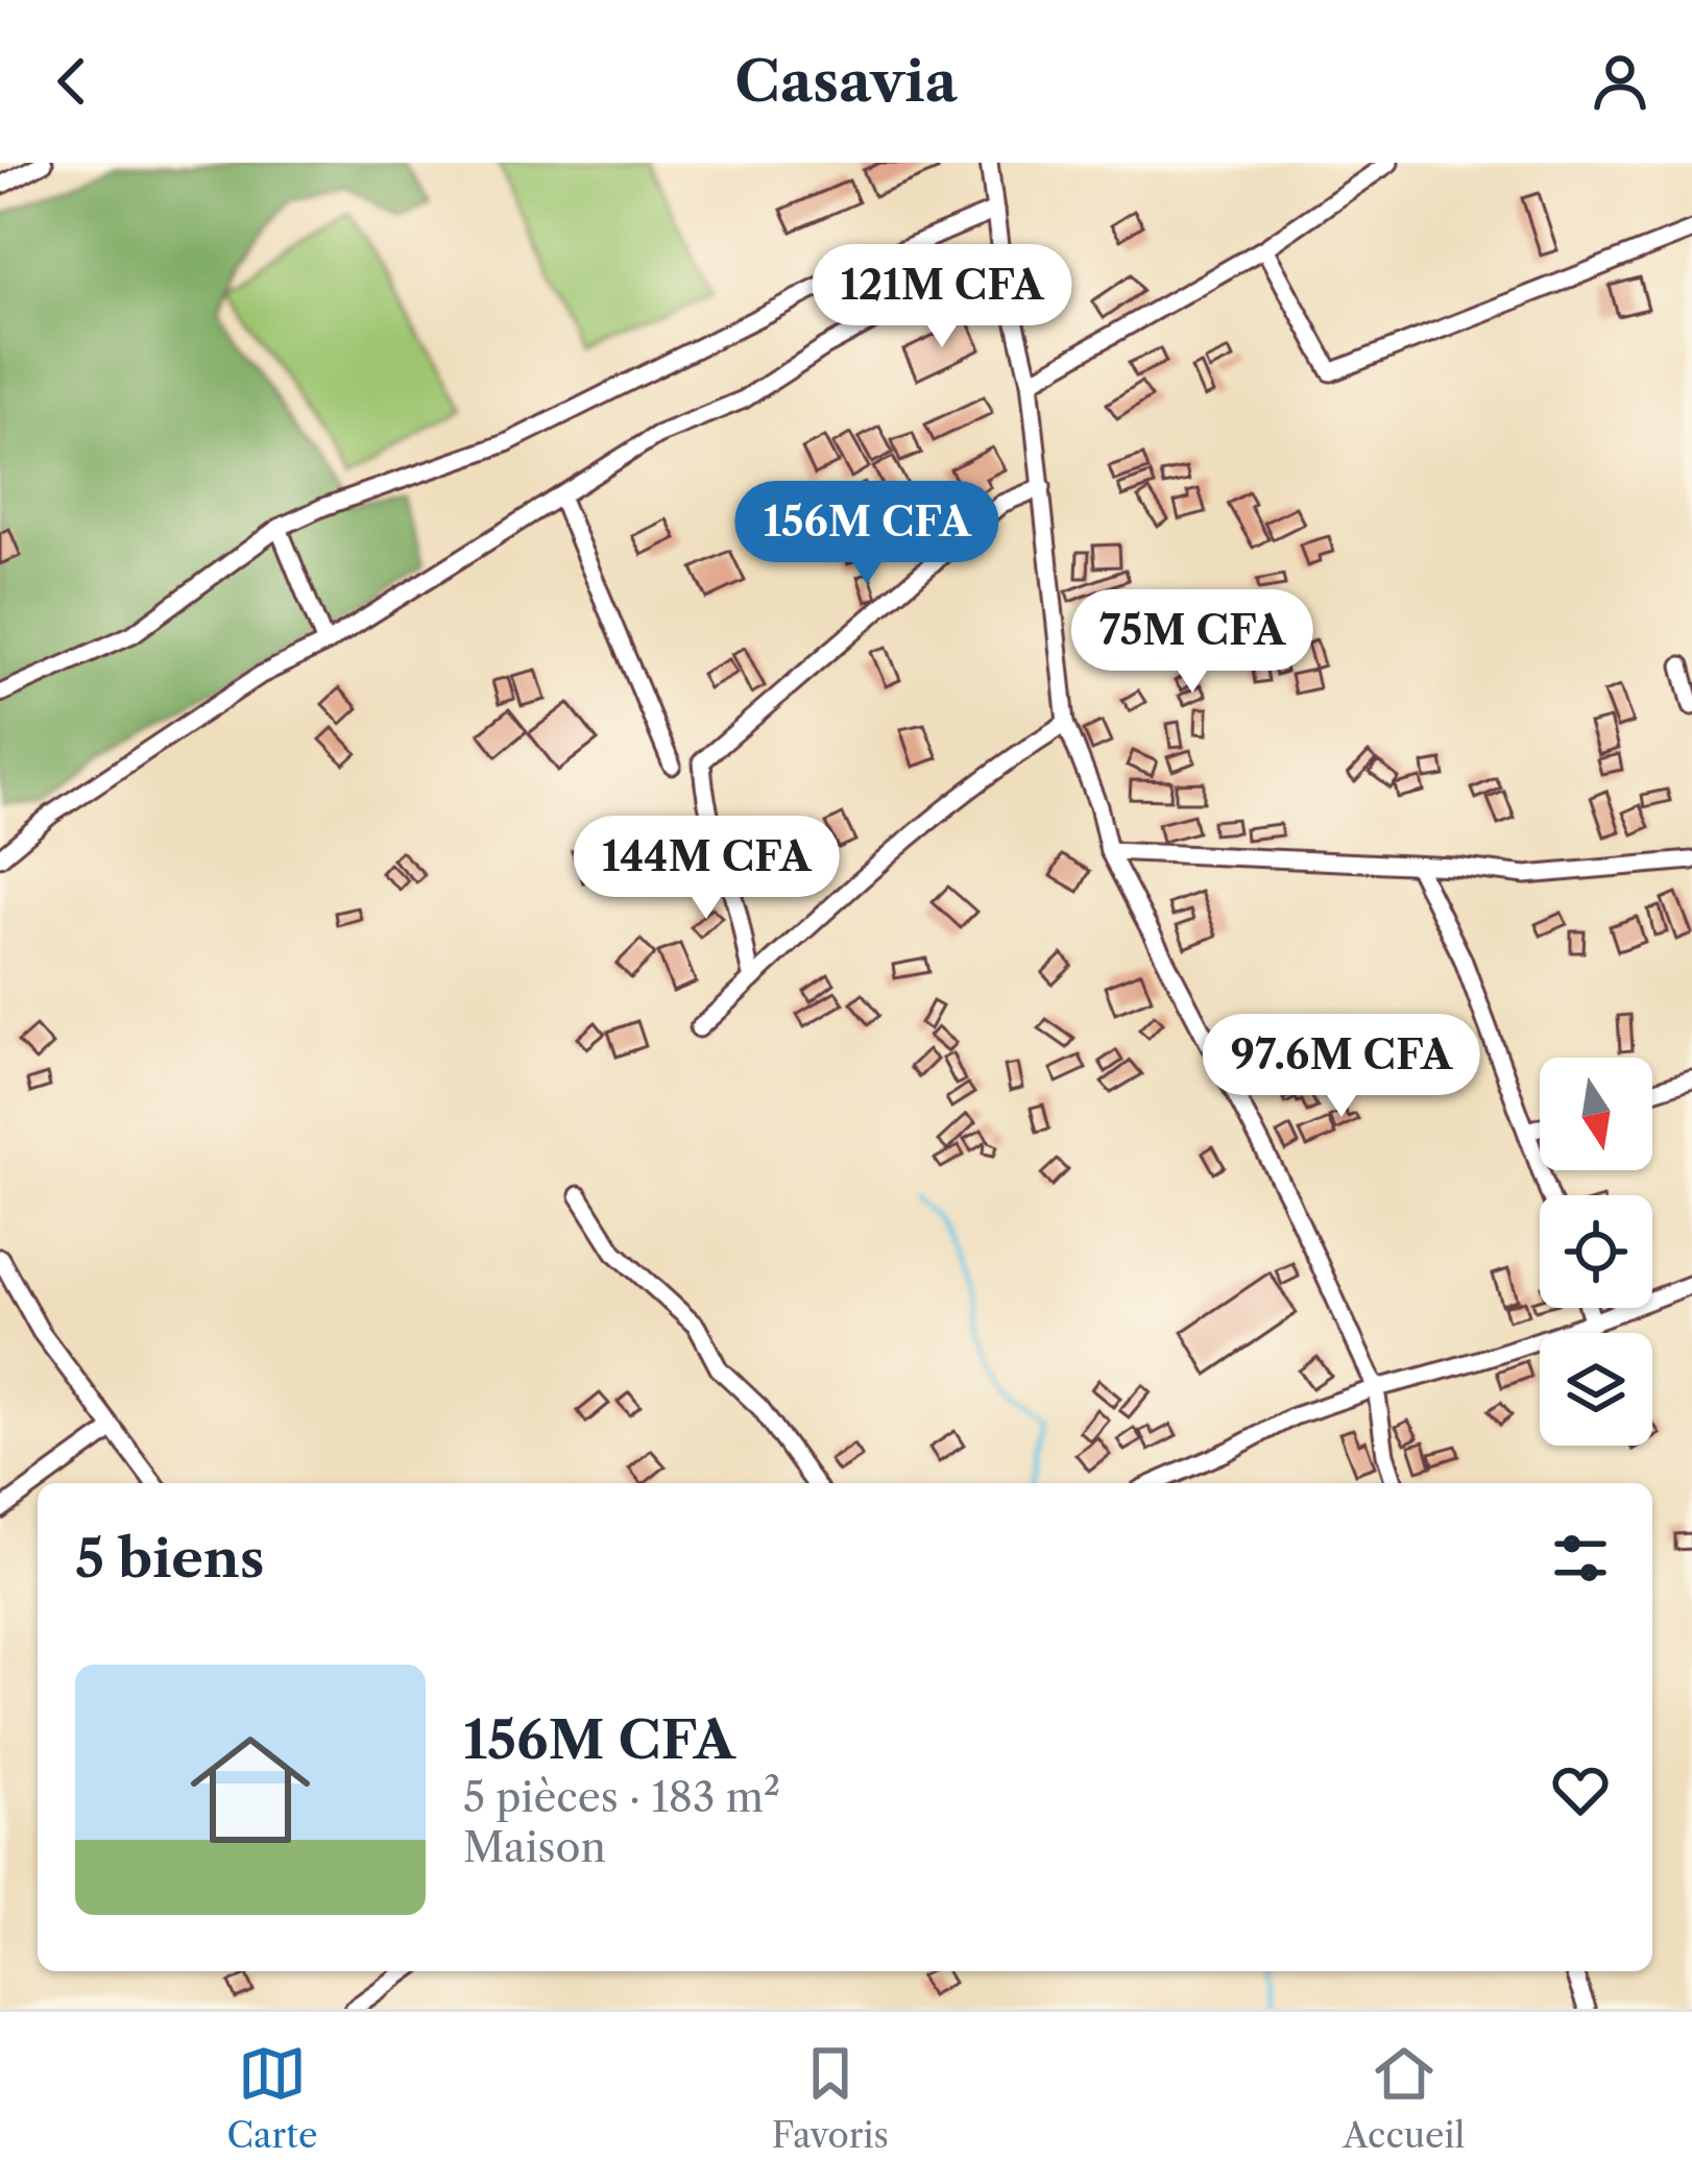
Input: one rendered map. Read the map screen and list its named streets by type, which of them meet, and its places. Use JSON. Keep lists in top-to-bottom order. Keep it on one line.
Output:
{"north":"bottom","page":{"header":"Casavia","price":["121M CFA","156M CFA","75M CFA","144M CFA","97.6M CFA"],"heading":"5 biens","list":[{"name":"156M CFA","note":"5 pièces · 183 m² · Maison"}],"tabs":["Carte","Favoris","Accueil"]}}
